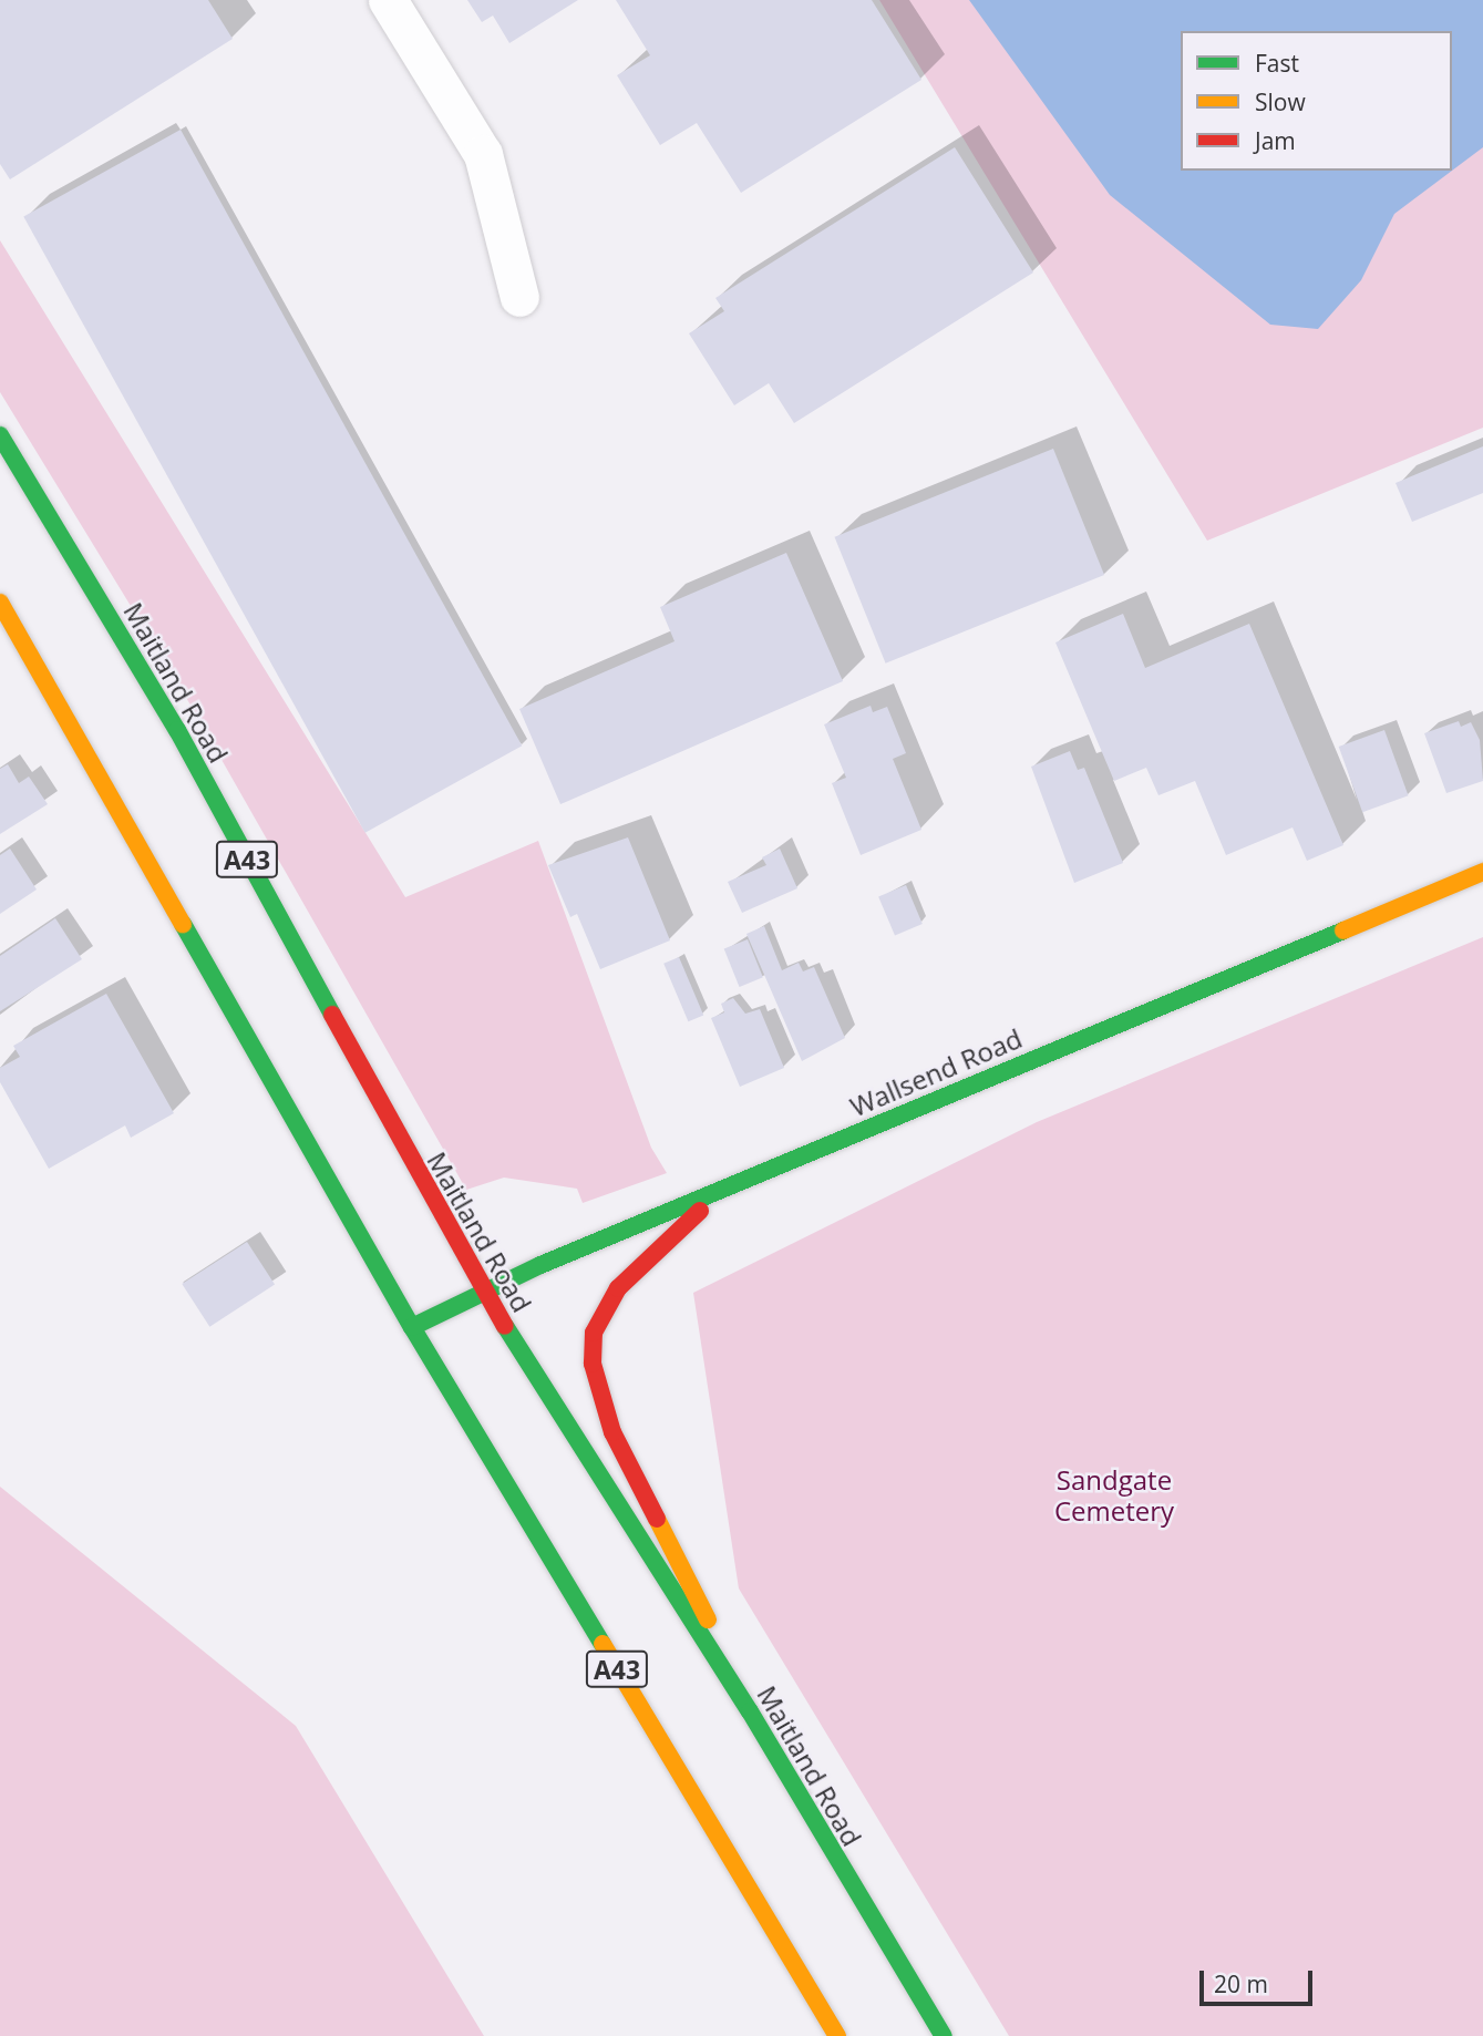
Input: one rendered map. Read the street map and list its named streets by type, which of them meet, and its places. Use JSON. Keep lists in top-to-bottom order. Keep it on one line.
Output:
{"streets":{"main road":["Maitland Road","A43","Wallsend Road"]},"crossings":[["Maitland Road","Wallsend Road"],["A43","Wallsend Road"]],"parks":["Sandgate Cemetery"],"legend":["Fast","Slow","Jam"],"scale_bar":"20 m"}
